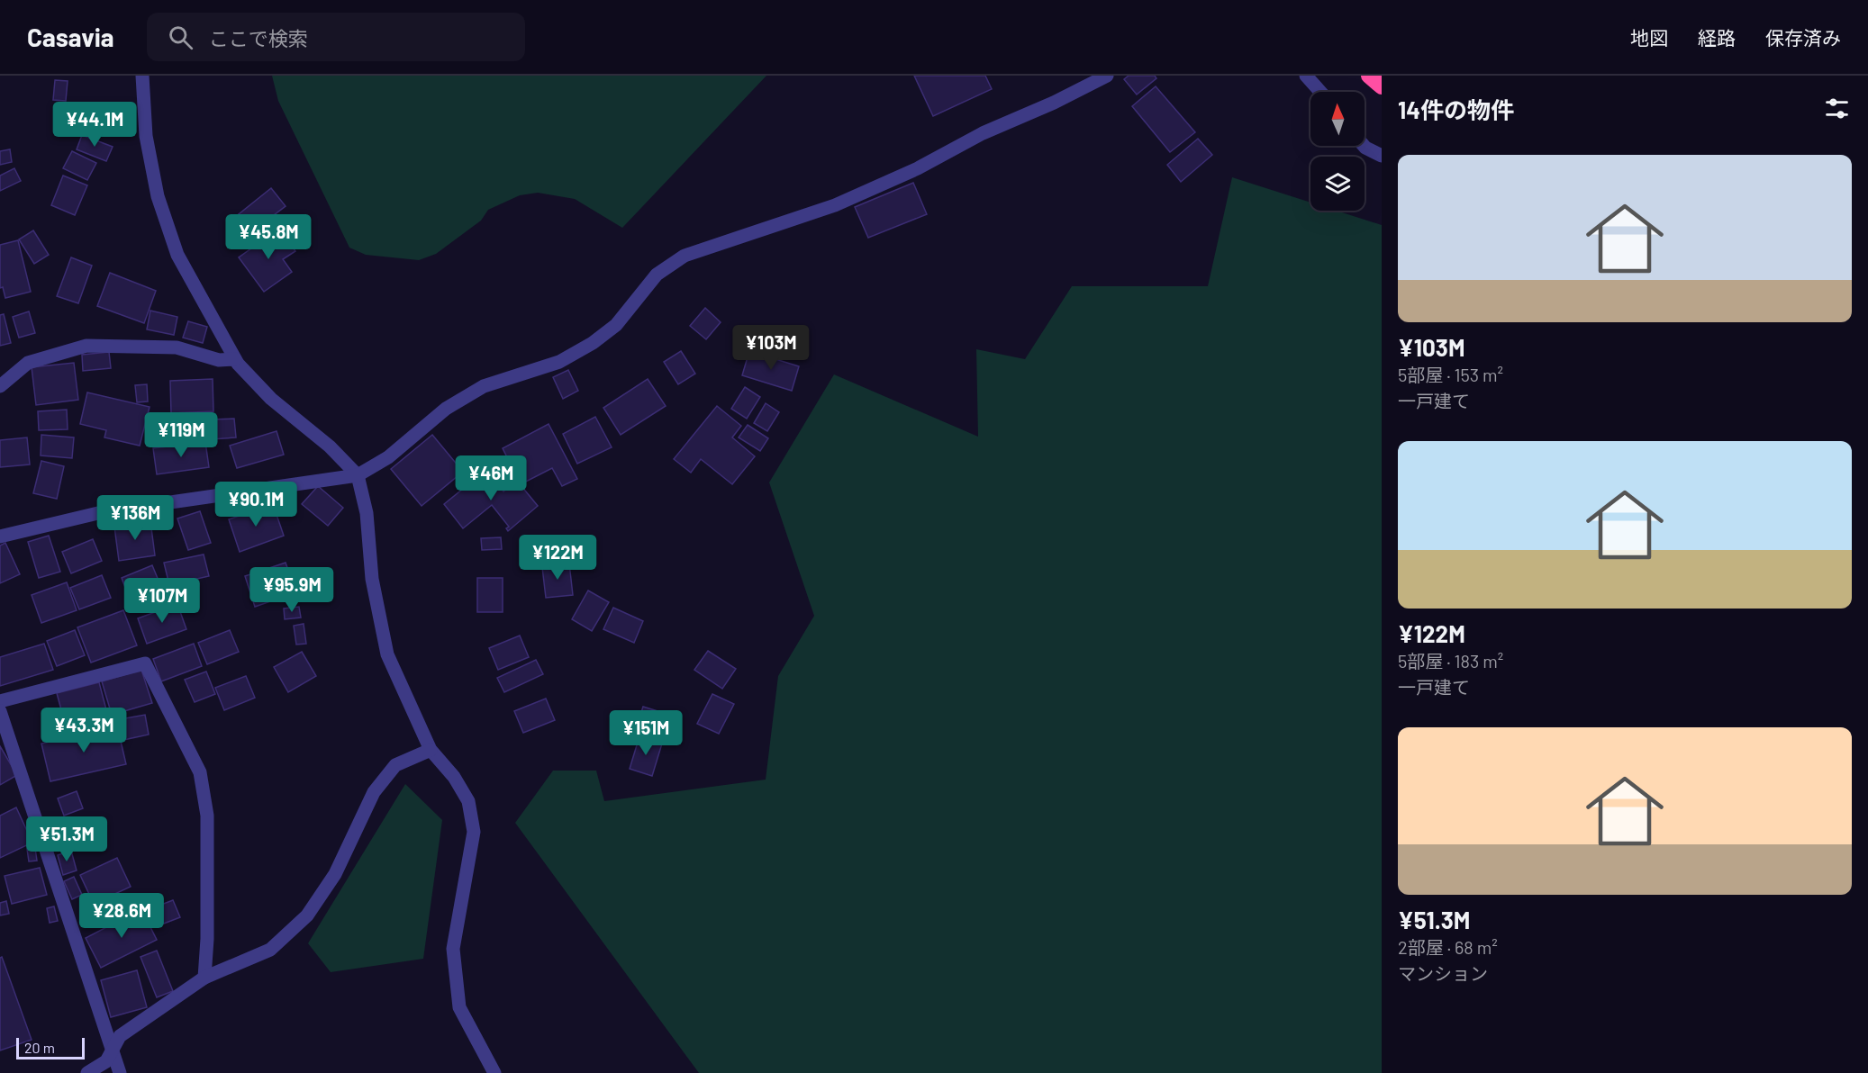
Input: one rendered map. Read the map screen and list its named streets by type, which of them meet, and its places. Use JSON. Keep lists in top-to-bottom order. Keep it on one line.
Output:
{"scale_bar":"20 m","north":"top","page":{"header":"Casavia","search":"ここで検索","nav":["地図","経路","保存済み"],"heading":"14件の物件","price":["¥44.1M","¥45.8M","¥103M","¥119M","¥46M","¥90.1M","¥136M","¥122M","¥95.9M","¥107M","¥43.3M","¥151M","¥51.3M","¥28.6M"],"list":[{"name":"¥103M","note":"5部屋 · 153 m² · 一戸建て"},{"name":"¥122M","note":"5部屋 · 183 m² · 一戸建て"},{"name":"¥51.3M","note":"2部屋 · 68 m² · マンション"}],"scale":"20 m"}}
